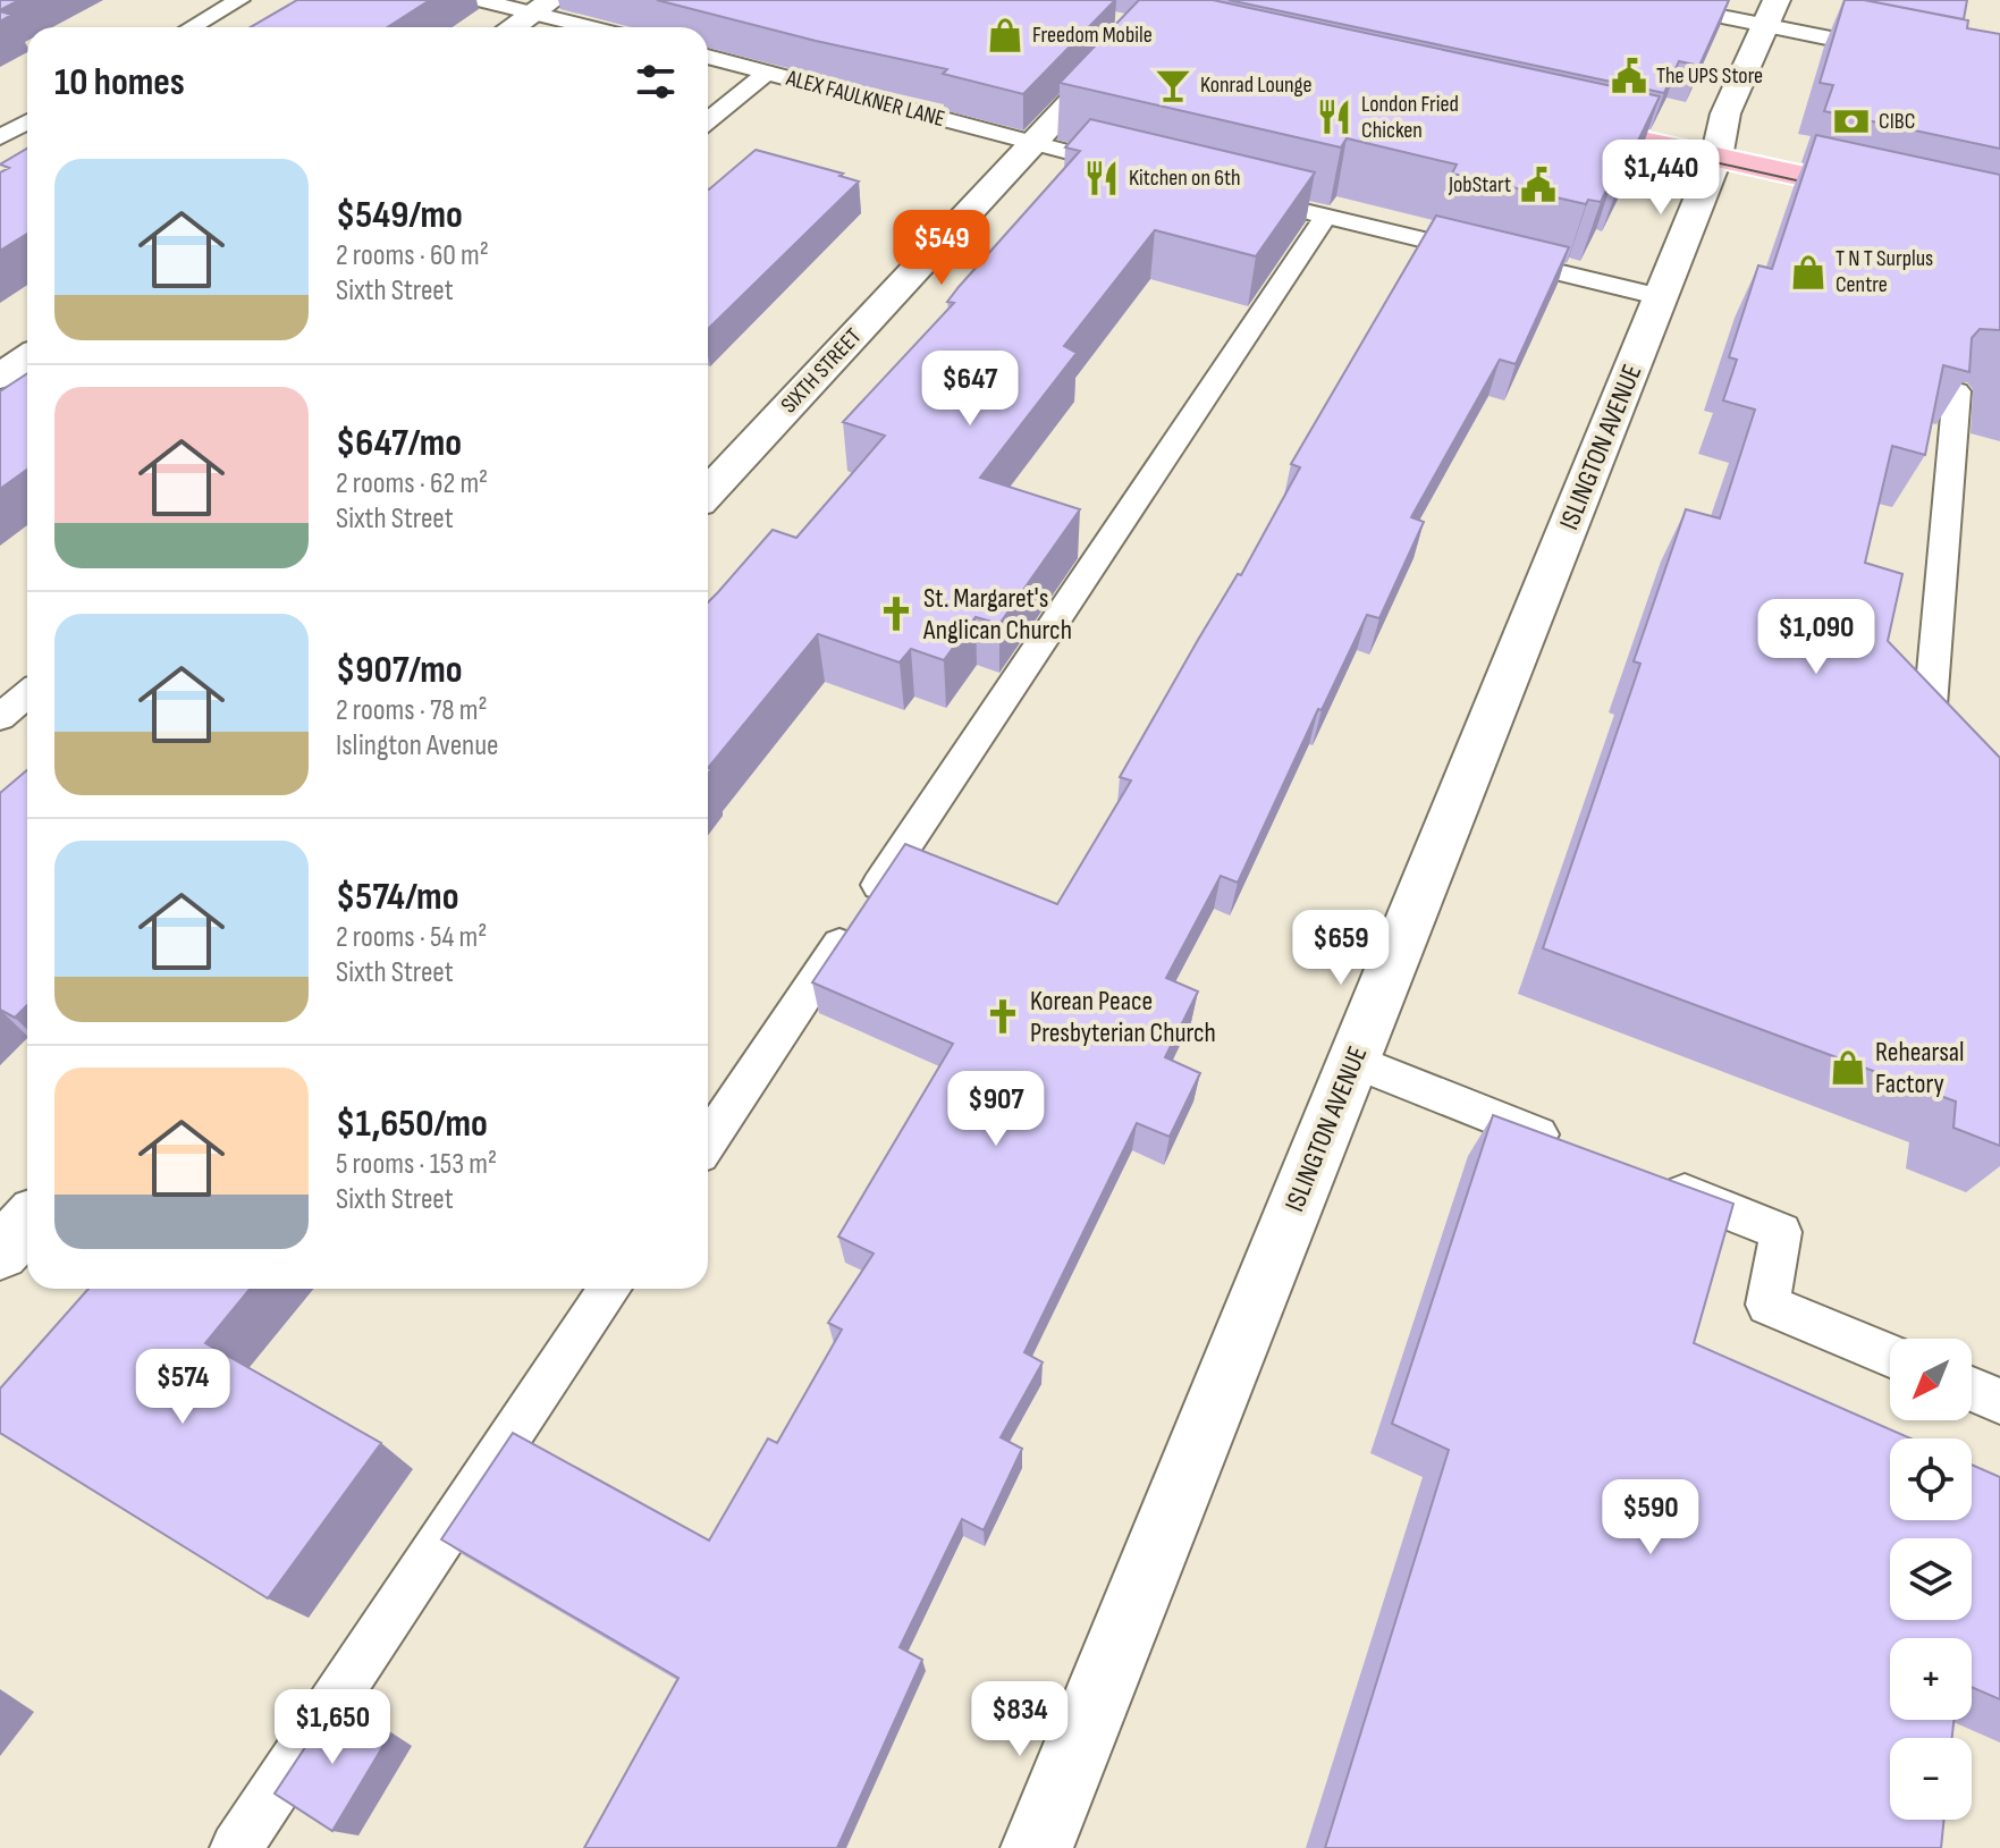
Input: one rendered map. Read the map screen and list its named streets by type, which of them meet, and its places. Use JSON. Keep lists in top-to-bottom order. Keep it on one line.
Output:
{"streets":{"main road":["SIXTH STREET","ISLINGTON AVENUE"],"lane":["ALEX FAULKNER LANE"]},"crossings":[["ALEX FAULKNER LANE","SIXTH STREET"]],"places":{"shop":["Freedom Mobile","T N T Surplus Centre","Rehearsal Factory"],"public building":["The UPS Store","JobStart"],"bar":["Konrad Lounge"],"restaurant":["London Fried Chicken","Kitchen on 6th"],"bank":["CIBC"],"church":["St. Margaret's Anglican Church","Korean Peace Presbyterian Church"]},"north":"bottom left","page":{"heading":"10 homes","list":[{"name":"$549/mo","note":"2 rooms · 60 m² · Sixth Street"},{"name":"$647/mo","note":"2 rooms · 62 m² · Sixth Street"},{"name":"$907/mo","note":"2 rooms · 78 m² · Islington Avenue"},{"name":"$574/mo","note":"2 rooms · 54 m² · Sixth Street"},{"name":"$1,650/mo","note":"5 rooms · 153 m² · Sixth Street"}],"price":["$1,440","$549","$647","$1,090","$659","$907","$574","$590","$834","$1,650"],"map_buttons":["+","−"]}}
